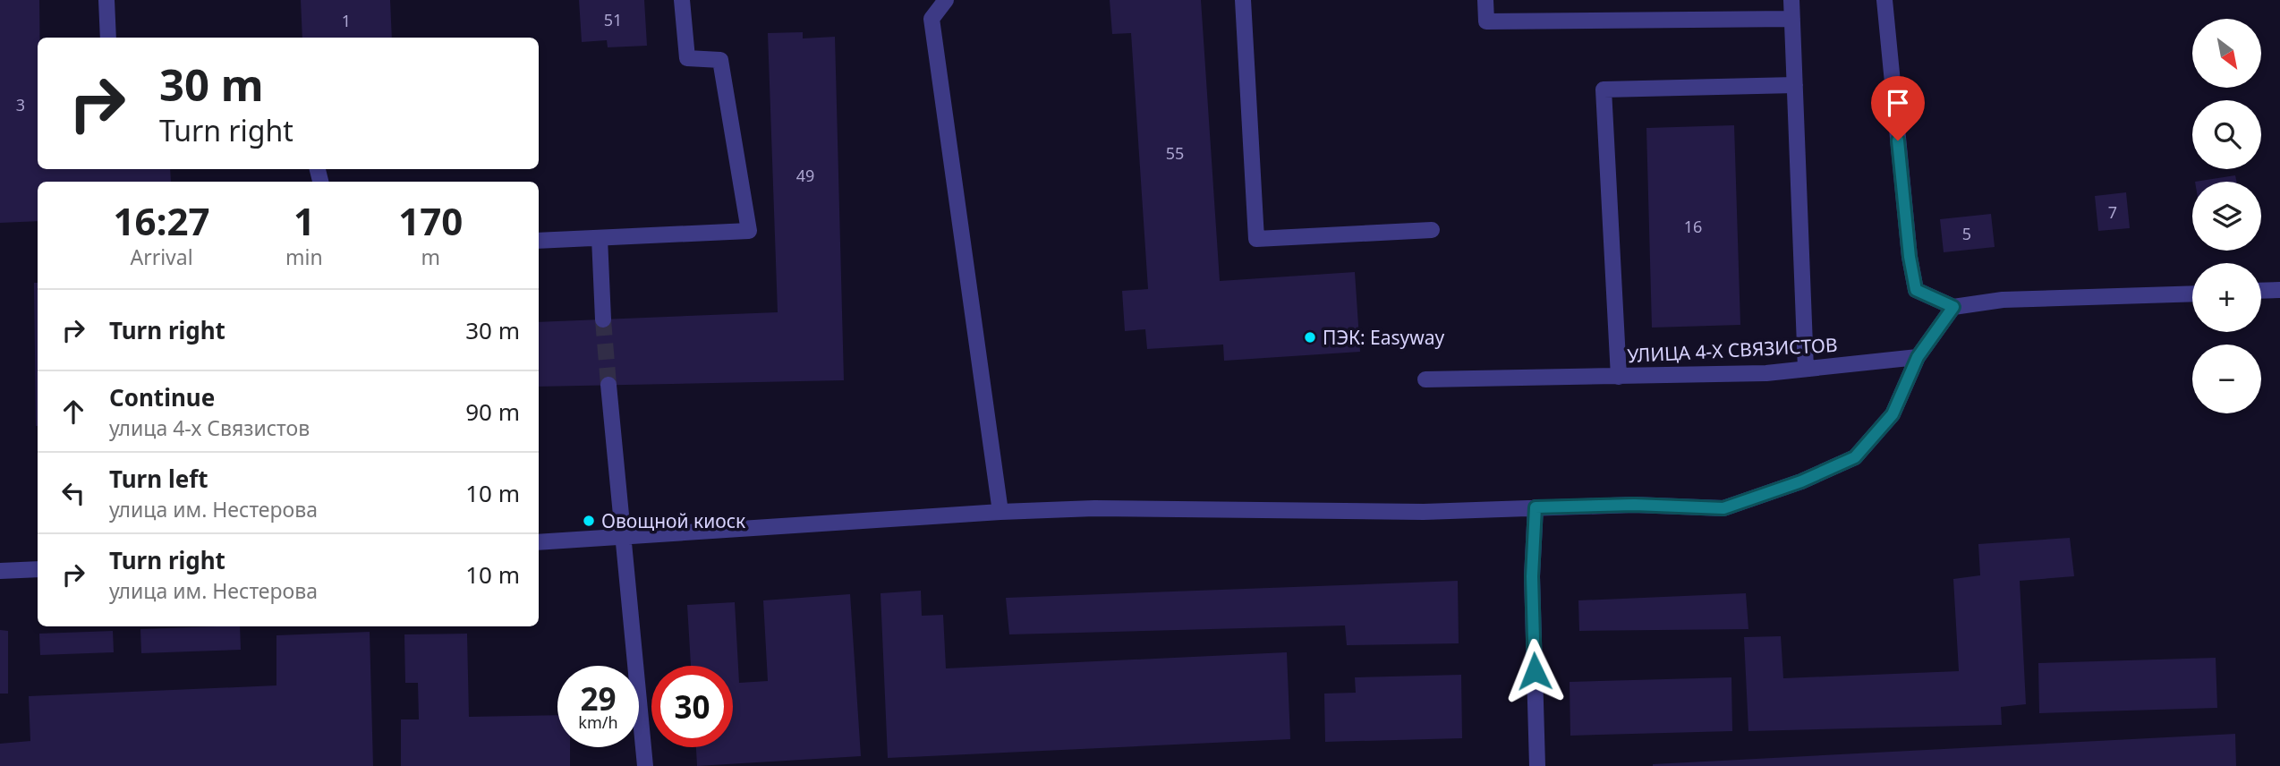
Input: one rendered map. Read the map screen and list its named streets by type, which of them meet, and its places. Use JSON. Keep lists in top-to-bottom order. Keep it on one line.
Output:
{"streets":{"street":["УЛИЦА 4-Х СВЯЗИСТОВ"]},"places":["ПЭК: Easyway","Овощной киоск"],"house_numbers":["51","1","3","55","49","7","16","5"],"north":"bottom right","page":{"map_buttons":["+","−"],"turn":["30 m","Turn right"],"eta":["16:27","Arrival","1","min","170","m"],"list":[{"name":"Turn right","value":"30 m"},{"name":"Continue","note":"улица 4-х Связистов","value":"90 m"},{"name":"Turn left","note":"улица им. Нестерова","value":"10 m"},{"name":"Turn right","note":"улица им. Нестерова","value":"10 m"}],"speed":"29 km/h","limit":"30"}}
